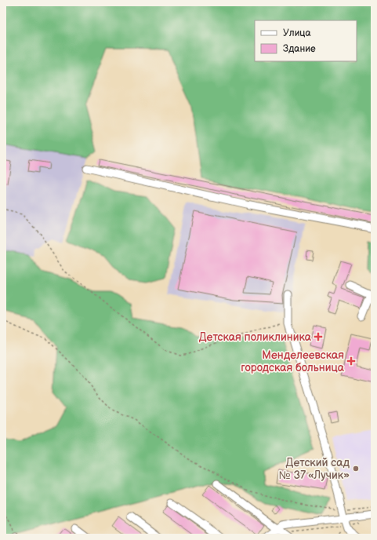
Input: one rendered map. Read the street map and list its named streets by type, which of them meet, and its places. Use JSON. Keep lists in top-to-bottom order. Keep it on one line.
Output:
{"places":{"health":["Детская поликлиника","Менделеевская городская больница"],"other":["Детский сад № 37 «Лучик»"]},"legend":["Улица","Здание"]}
